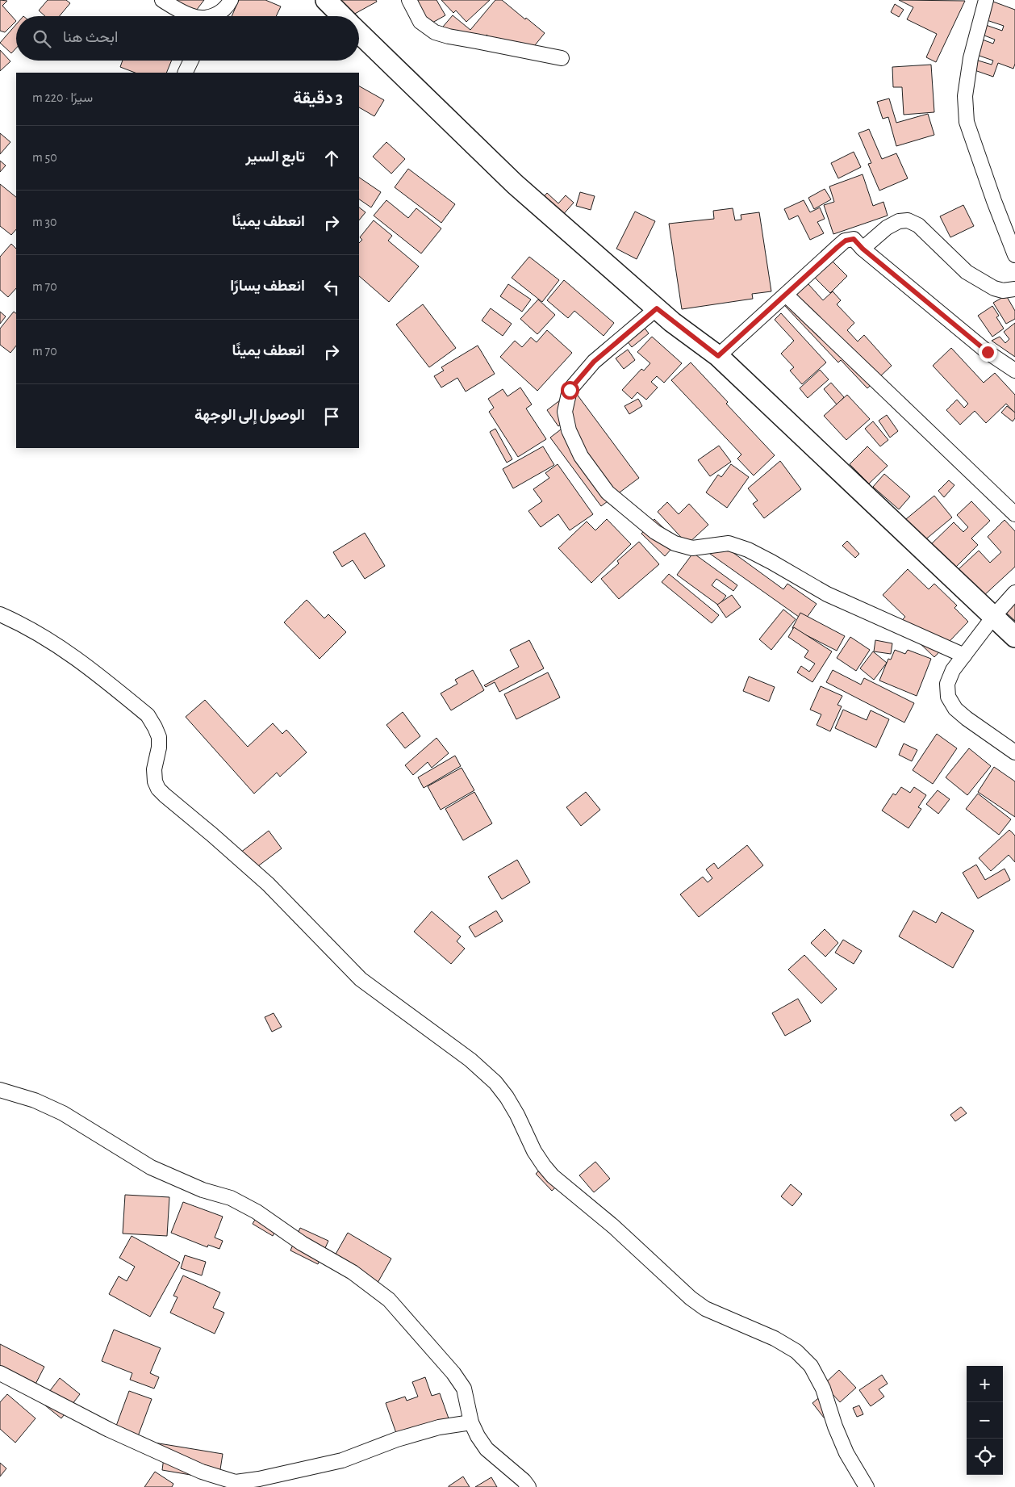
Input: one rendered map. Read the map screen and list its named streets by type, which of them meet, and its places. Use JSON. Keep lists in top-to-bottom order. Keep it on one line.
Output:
{"page":{"search":"ابحث هنا","heading":["3 دقيقة","سيرًا · 220 m"],"list":[["تابع السير","50 m"],["انعطف يمينًا","30 m"],["انعطف يسارًا","70 m"],["انعطف يمينًا","70 m"],"الوصول إلى الوجهة"],"map_buttons":["+","−"]}}
